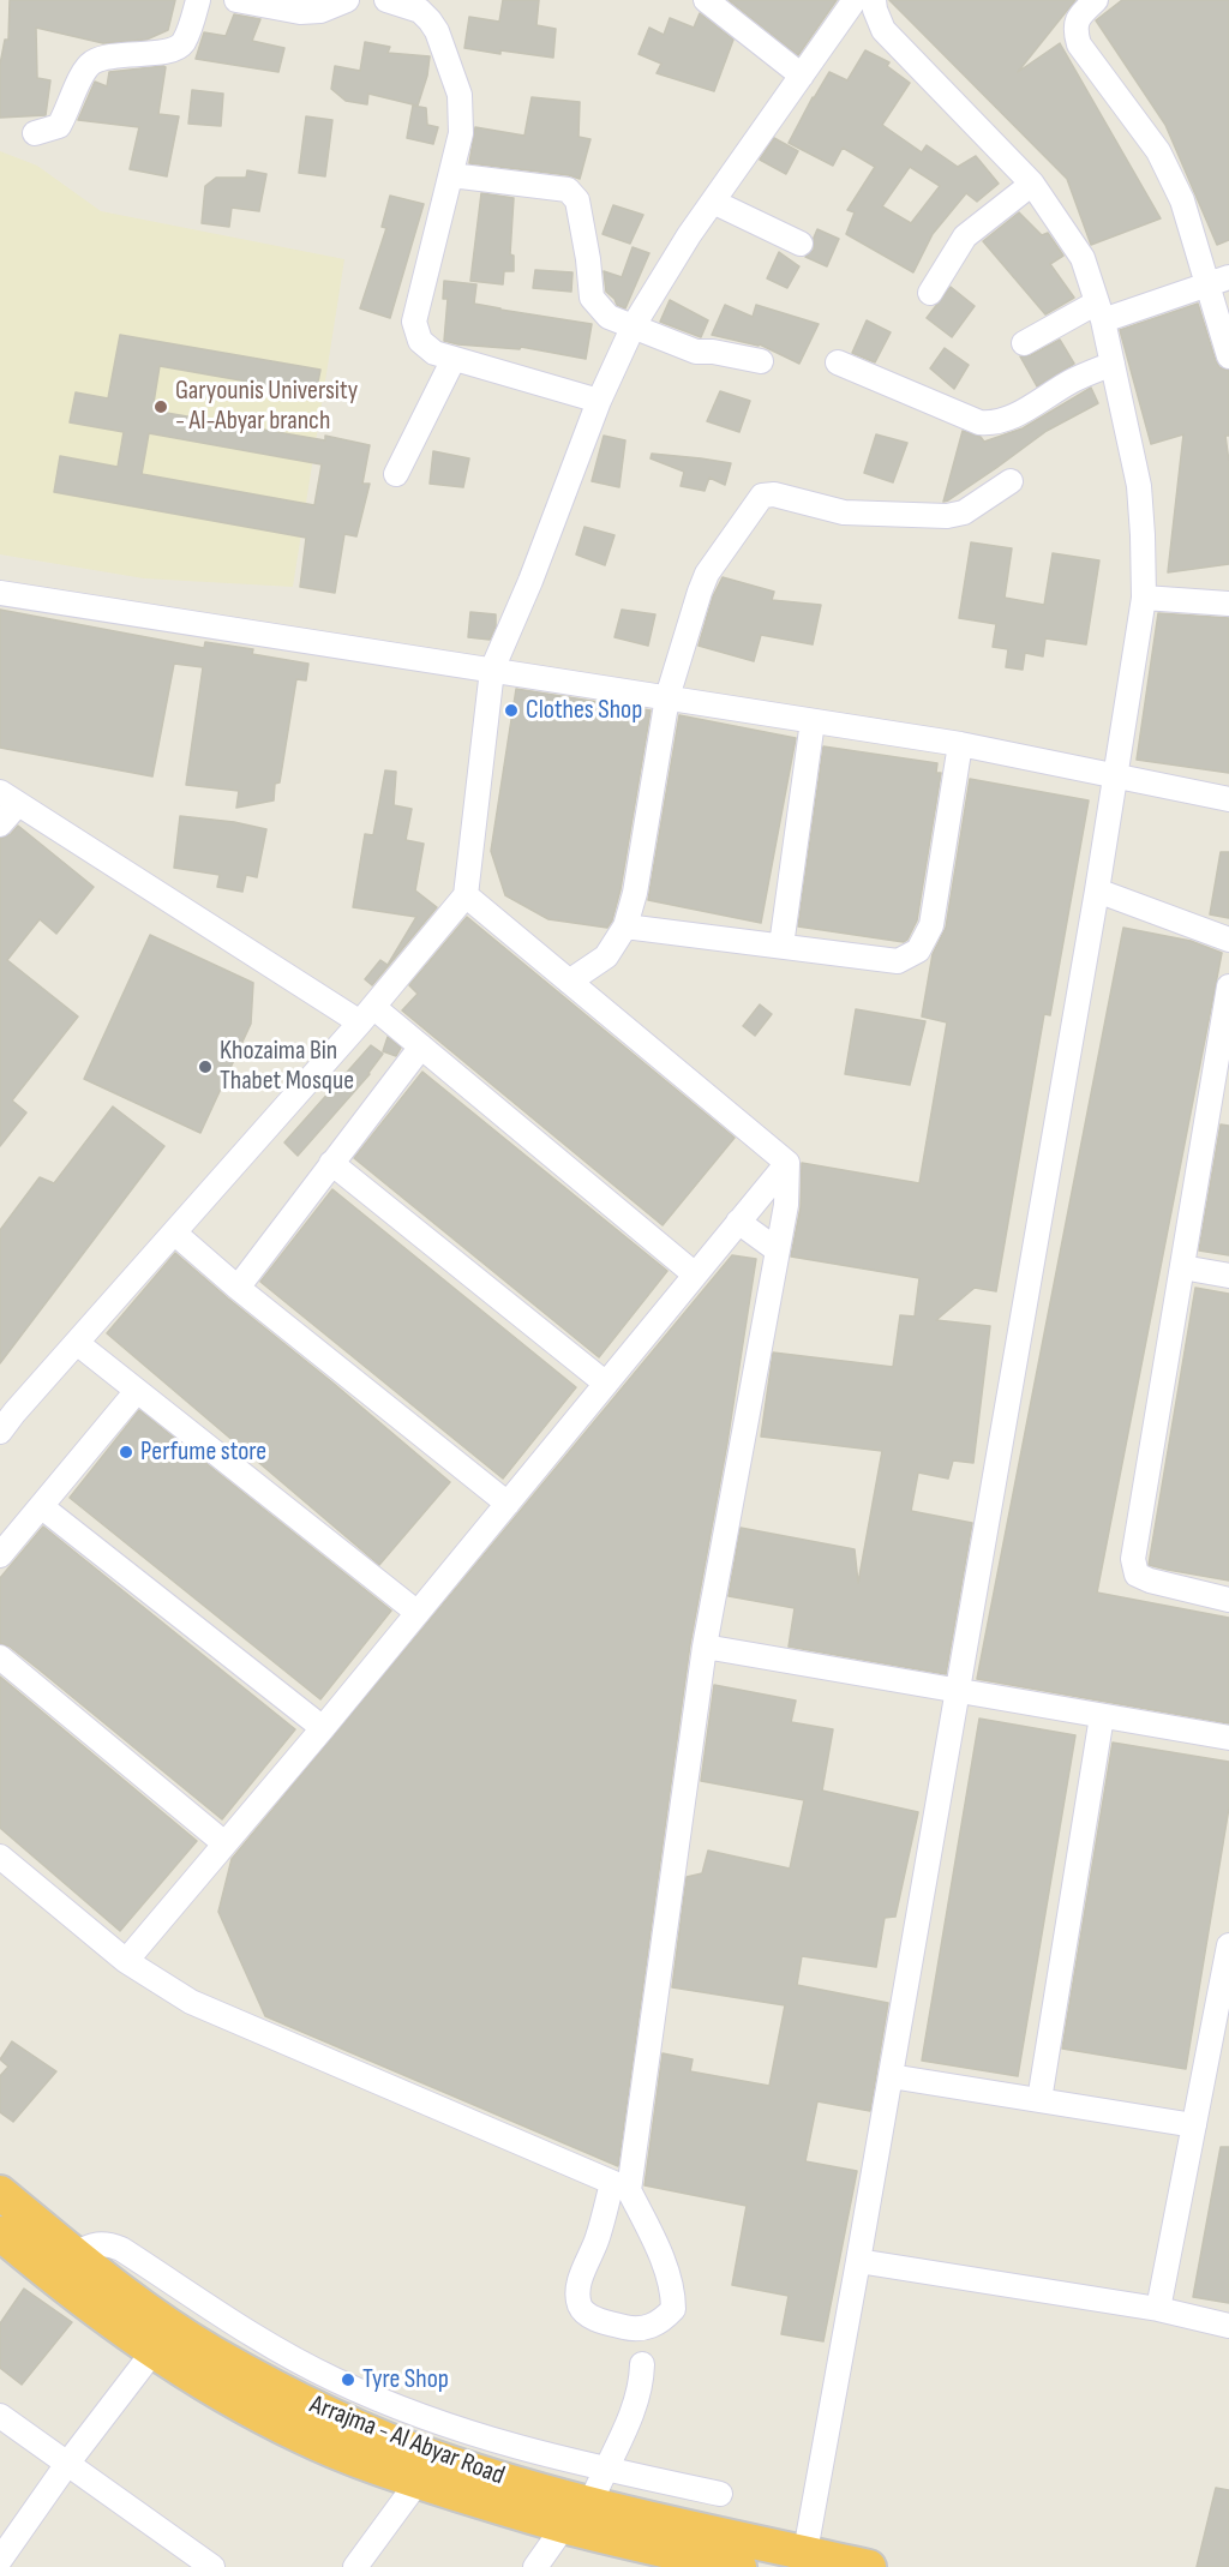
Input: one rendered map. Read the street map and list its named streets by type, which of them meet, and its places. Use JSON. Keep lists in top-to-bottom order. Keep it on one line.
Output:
{"streets":{"highway":["Arrajma - Al Abyar Road"]},"places":["Garyounis University - Al-Abyar branch","Clothes Shop","Khozaima Bin Thabet Mosque","Perfume store","Tyre Shop"]}
